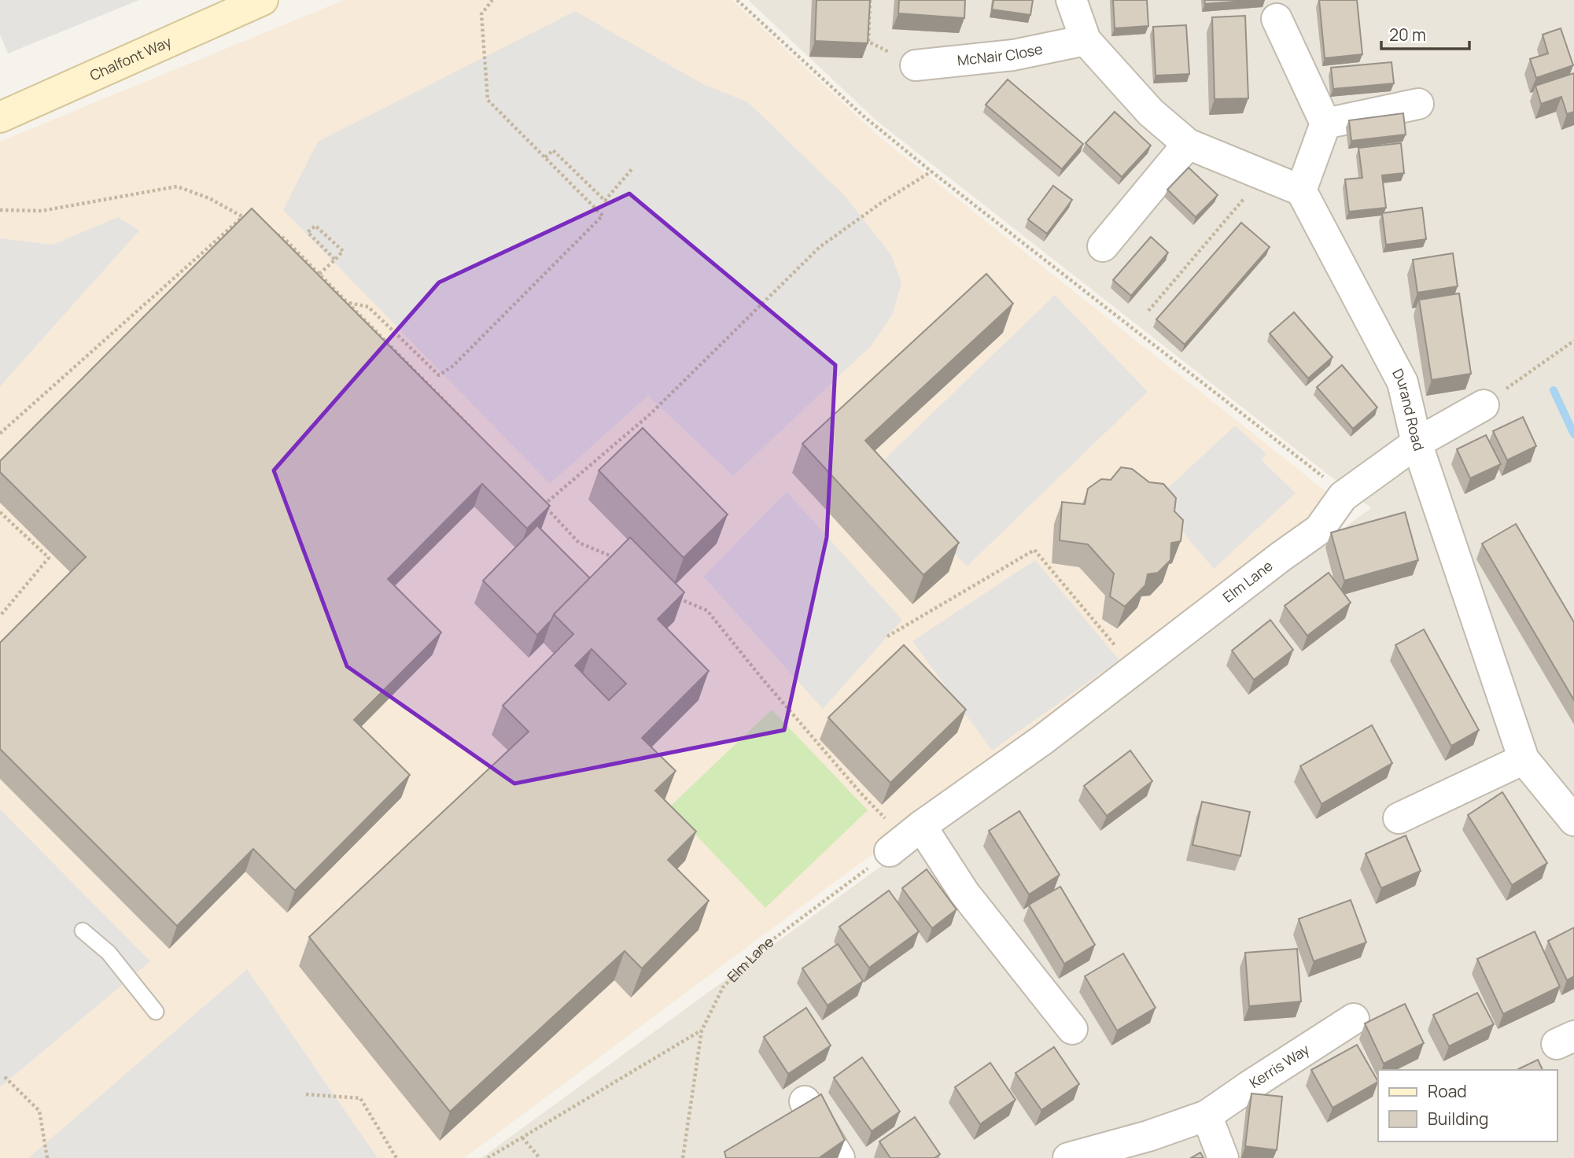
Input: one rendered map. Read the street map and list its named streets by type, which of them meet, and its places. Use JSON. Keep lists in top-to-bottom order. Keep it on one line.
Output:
{"streets":{"street":["McNair Close","Chalfont Way","Durand Road","Elm Lane","Kerris Way"]},"crossings":[["Durand Road","Elm Lane"]],"legend":["Road","Building"],"scale_bar":"20 m"}
